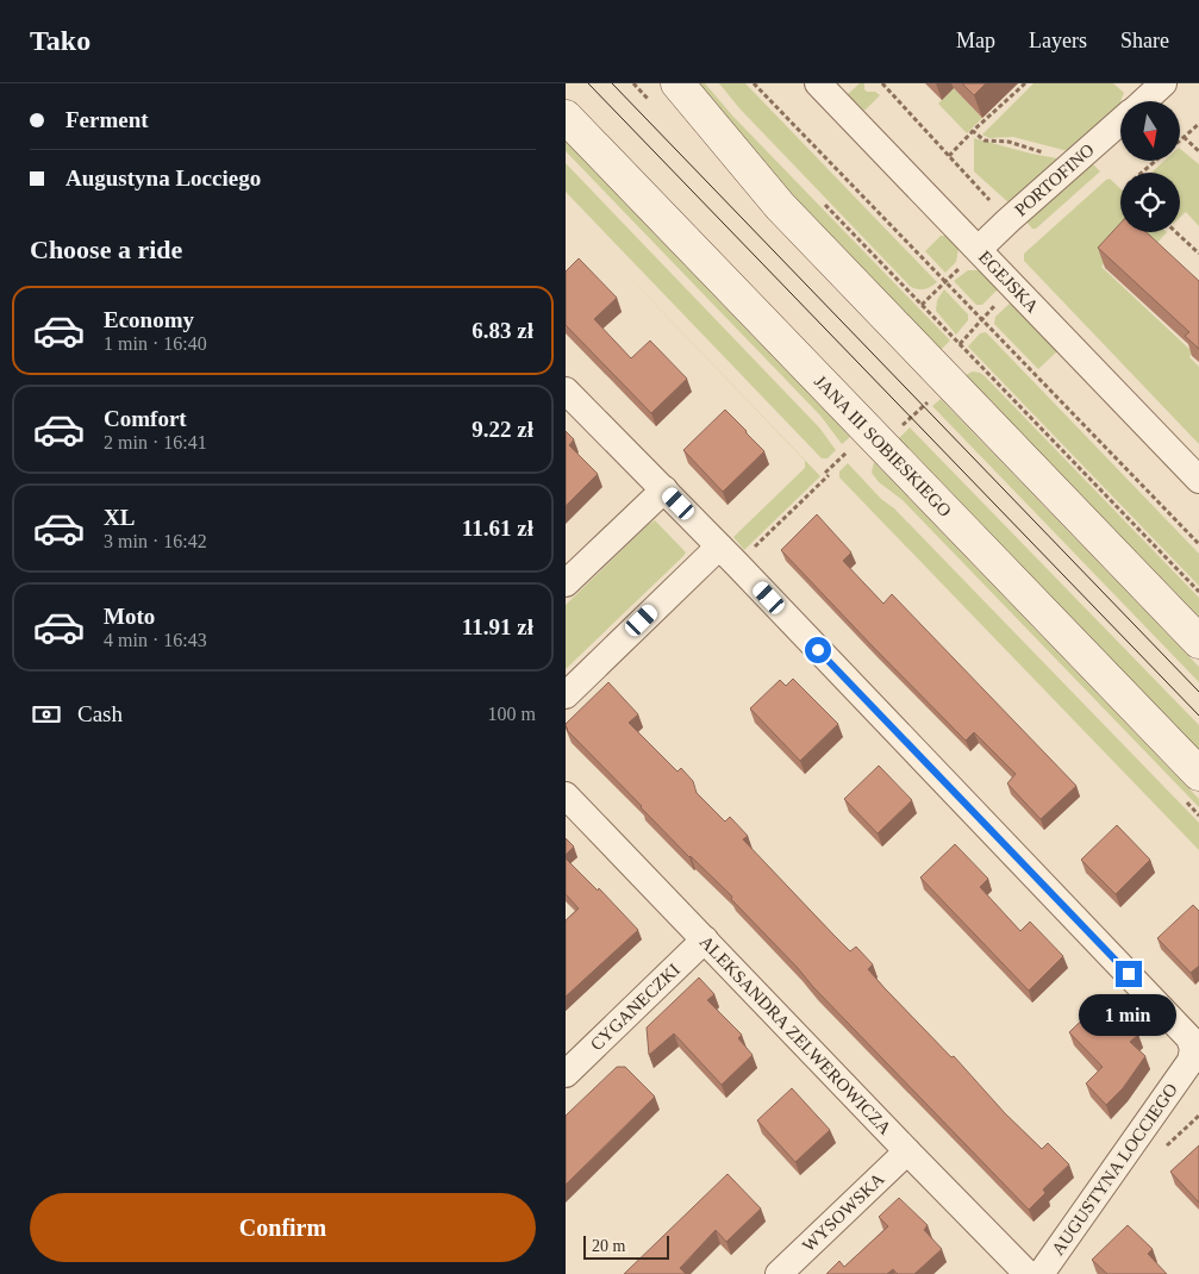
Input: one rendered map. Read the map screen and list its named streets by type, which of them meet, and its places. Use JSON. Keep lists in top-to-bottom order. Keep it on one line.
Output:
{"streets":{"main road":["JANA III SOBIESKIEGO"],"street":["PORTOFINO","EGEJSKA","CYGANECZKI","ALEKSANDRA ZELWEROWICZA","AUGUSTYNA LOCCIEGO","WYSOWSKA"]},"crossings":[["PORTOFINO","EGEJSKA"],["CYGANECZKI","ALEKSANDRA ZELWEROWICZA"],["ALEKSANDRA ZELWEROWICZA","WYSOWSKA"]],"scale_bar":"20 m","north":"bottom","page":{"header":"Tako","nav":["Map","Layers","Share"],"banner":["Ferment","Augustyna Locciego"],"heading":"Choose a ride","list":[{"name":"Economy","note":"1 min · 16:40","value":"6.83 zł"},{"name":"Comfort","note":"2 min · 16:41","value":"9.22 zł"},{"name":"XL","note":"3 min · 16:42","value":"11.61 zł"},{"name":"Moto","note":"4 min · 16:43","value":"11.91 zł"}],"pay":["Cash","100 m"],"bubble":"1 min","buttons":"Confirm","scale":"20 m"}}
